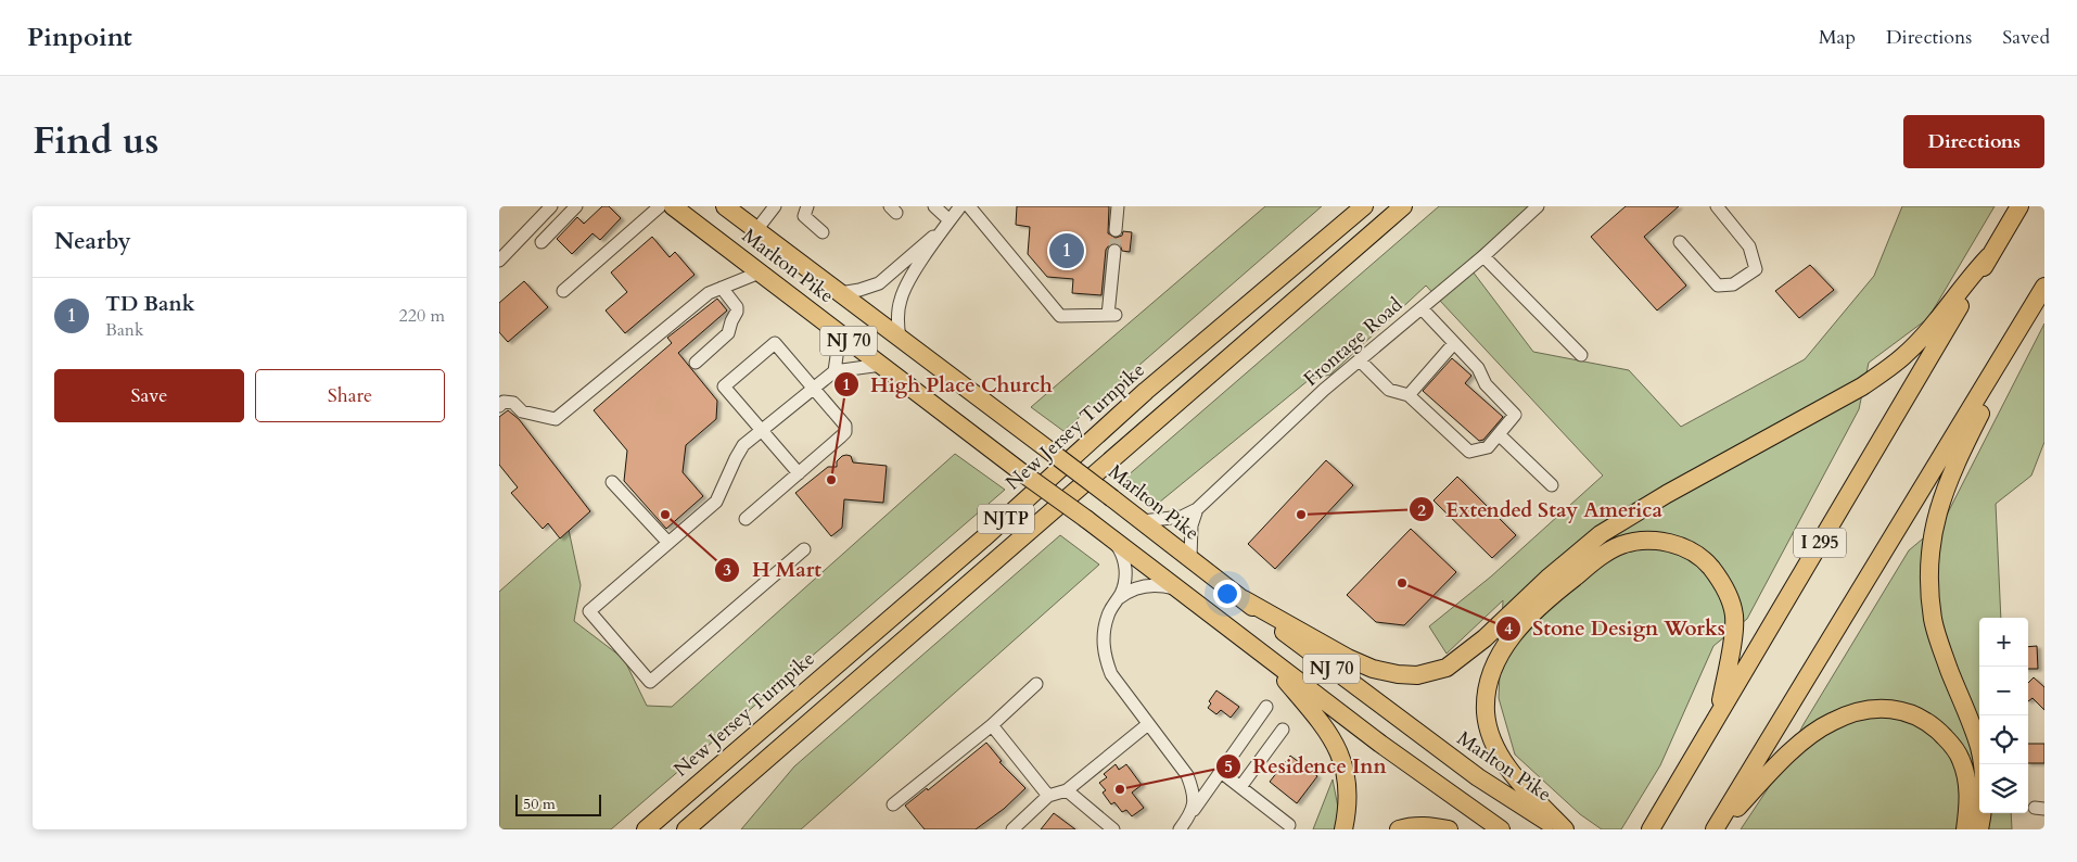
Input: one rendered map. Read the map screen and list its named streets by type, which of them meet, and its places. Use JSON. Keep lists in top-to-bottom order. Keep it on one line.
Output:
{"streets":{"highway":["Marlton Pike","NJ 70","New Jersey Turnpike","NJTP","I 295"],"street":["Frontage Road"]},"crossings":[["Marlton Pike","Frontage Road"]],"places":["High Place Church","H Mart","Extended Stay America","Stone Design Works","Residence Inn"],"scale_bar":"50 m","page":{"header":"Pinpoint","nav":["Map","Directions","Saved"],"title":"Find us","buttons":["Directions",["Save","Share"]],"heading":"Nearby","pins":"1","list":[{"mark":"1","name":"TD Bank","note":"Bank","value":"220 m"}],"map_buttons":["+","−"],"scale":"50 m"}}
